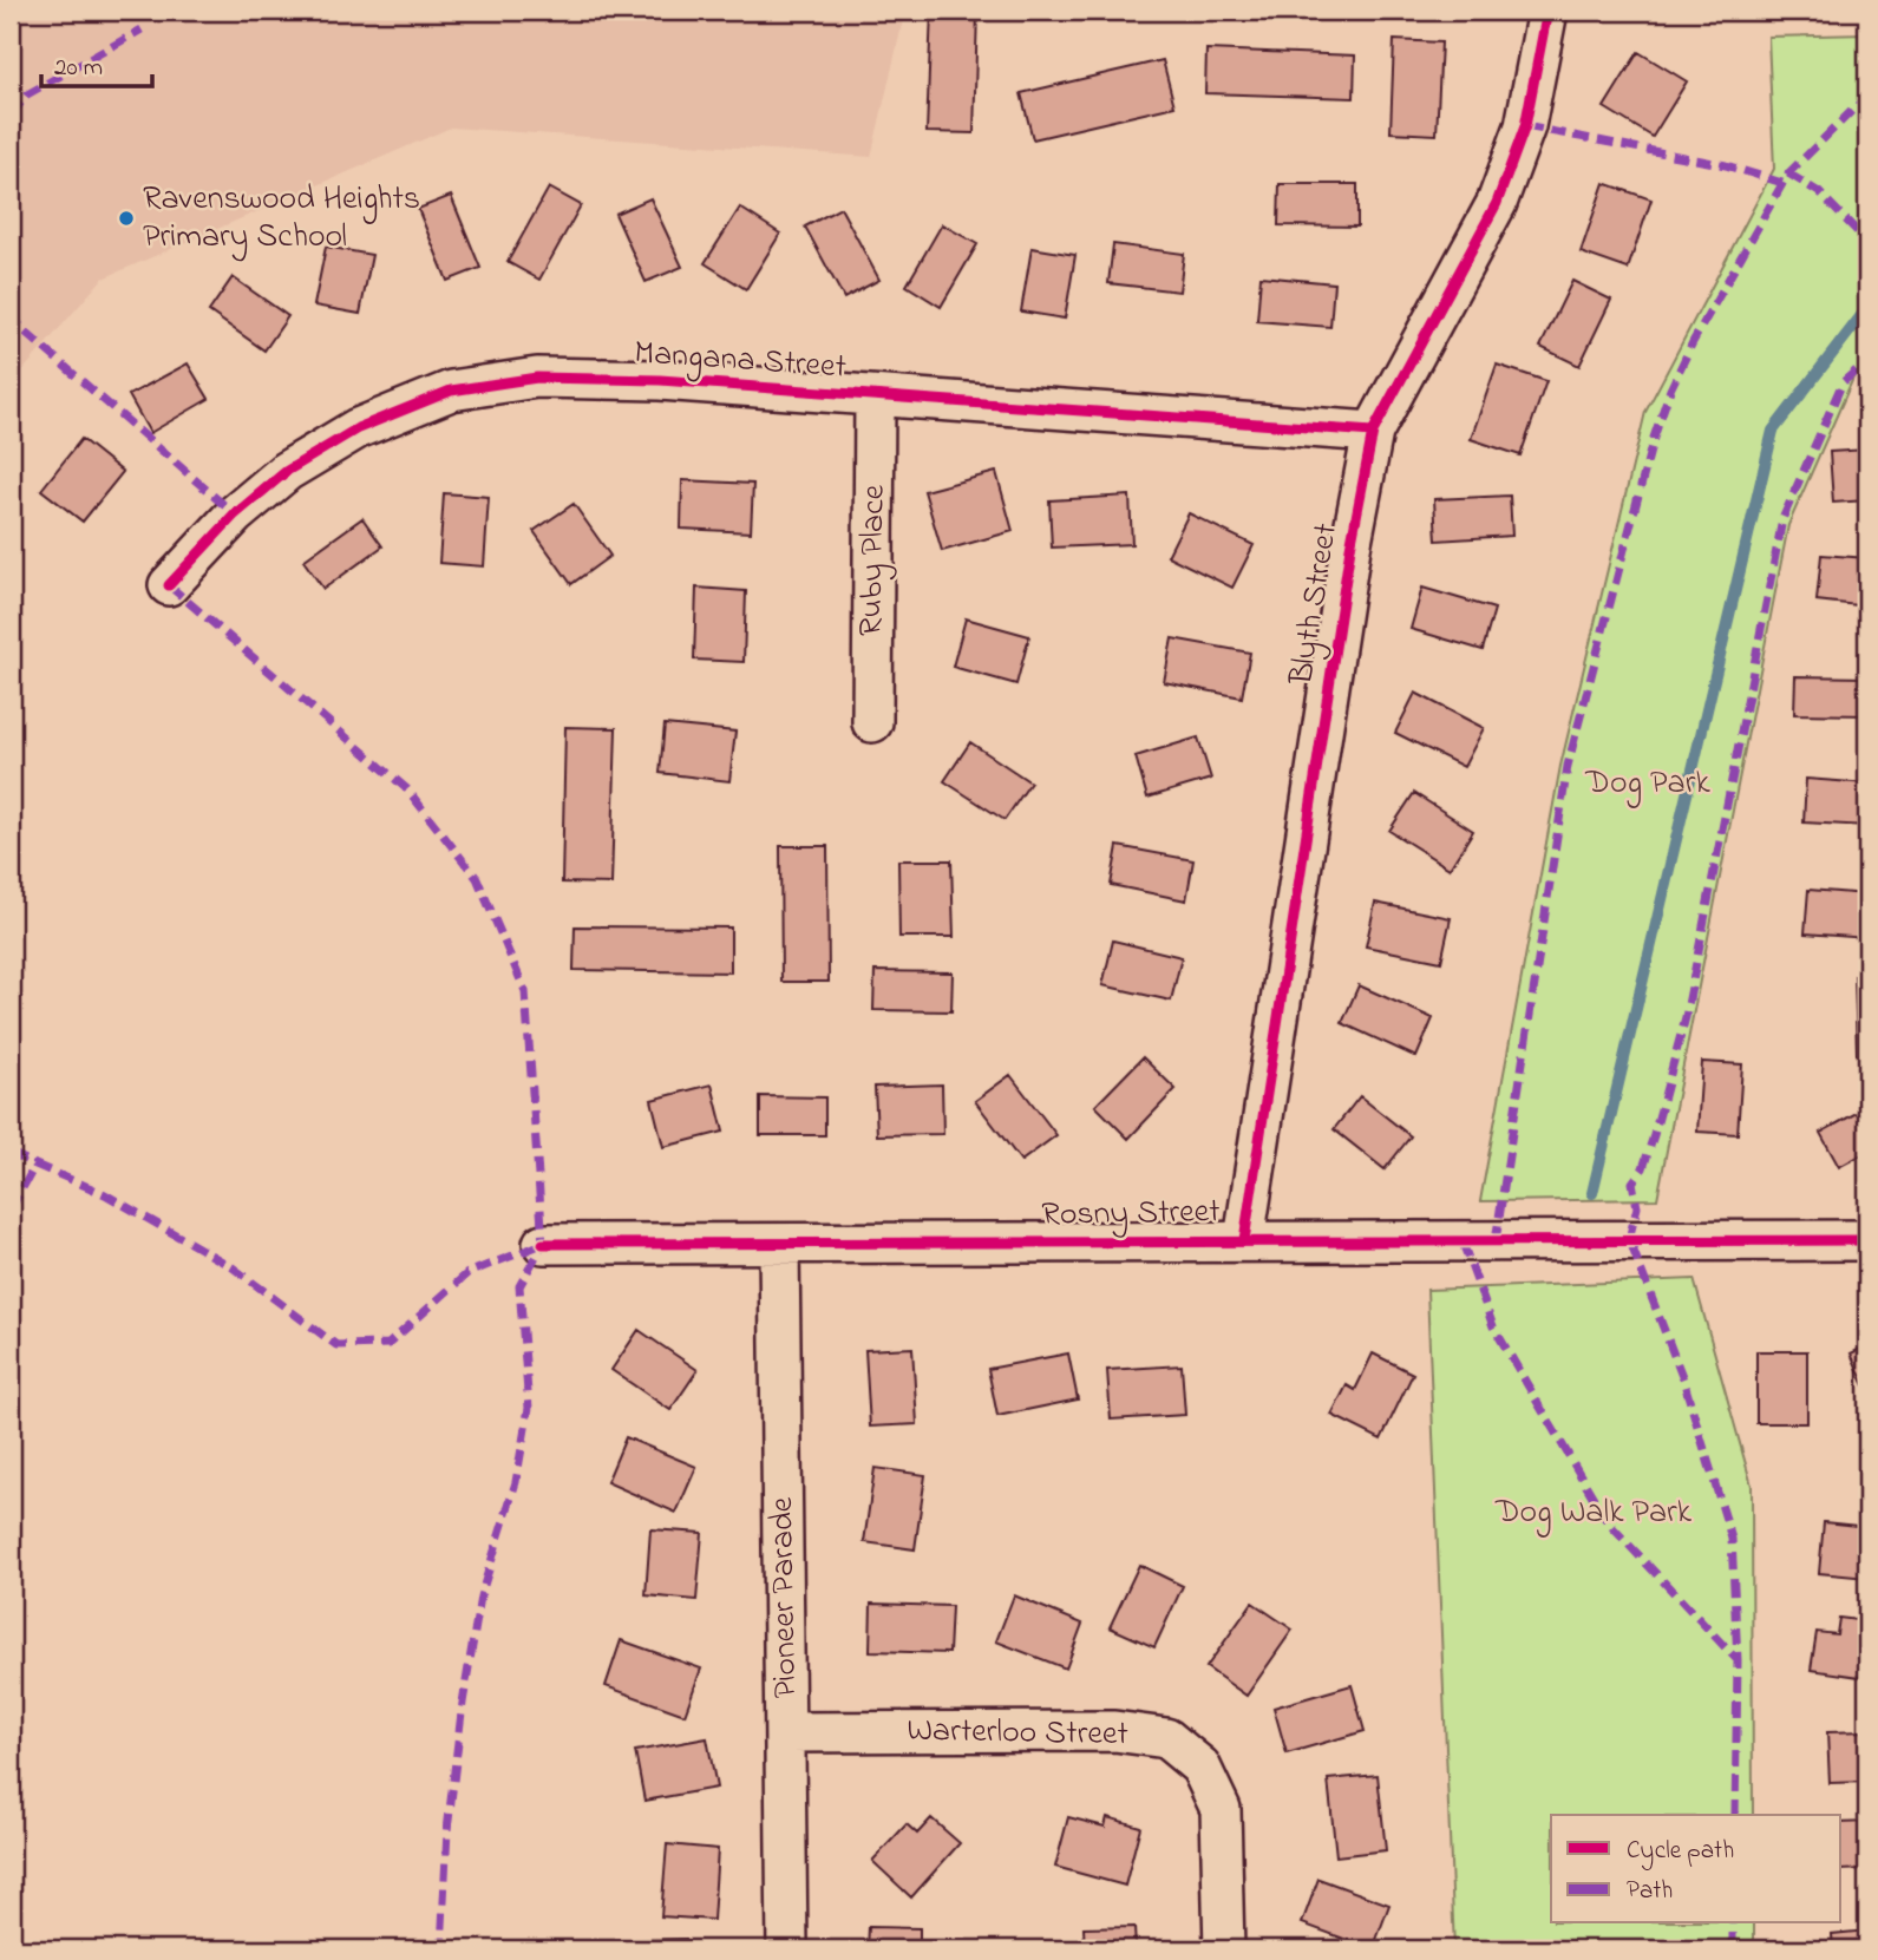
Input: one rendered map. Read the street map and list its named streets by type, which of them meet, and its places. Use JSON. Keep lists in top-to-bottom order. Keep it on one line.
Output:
{"streets":{"street":["Mangana Street","Ruby Place","Blyth Street","Rosny Street","Pioneer Parade","Warterloo Street"]},"crossings":[["Mangana Street","Ruby Place"],["Mangana Street","Blyth Street"],["Blyth Street","Rosny Street"],["Rosny Street","Pioneer Parade"],["Pioneer Parade","Warterloo Street"]],"parks":["Dog Park","Dog Walk Park"],"places":["Ravenswood Heights Primary School"],"legend":["Cycle path","Path"],"scale_bar":"20 m"}
